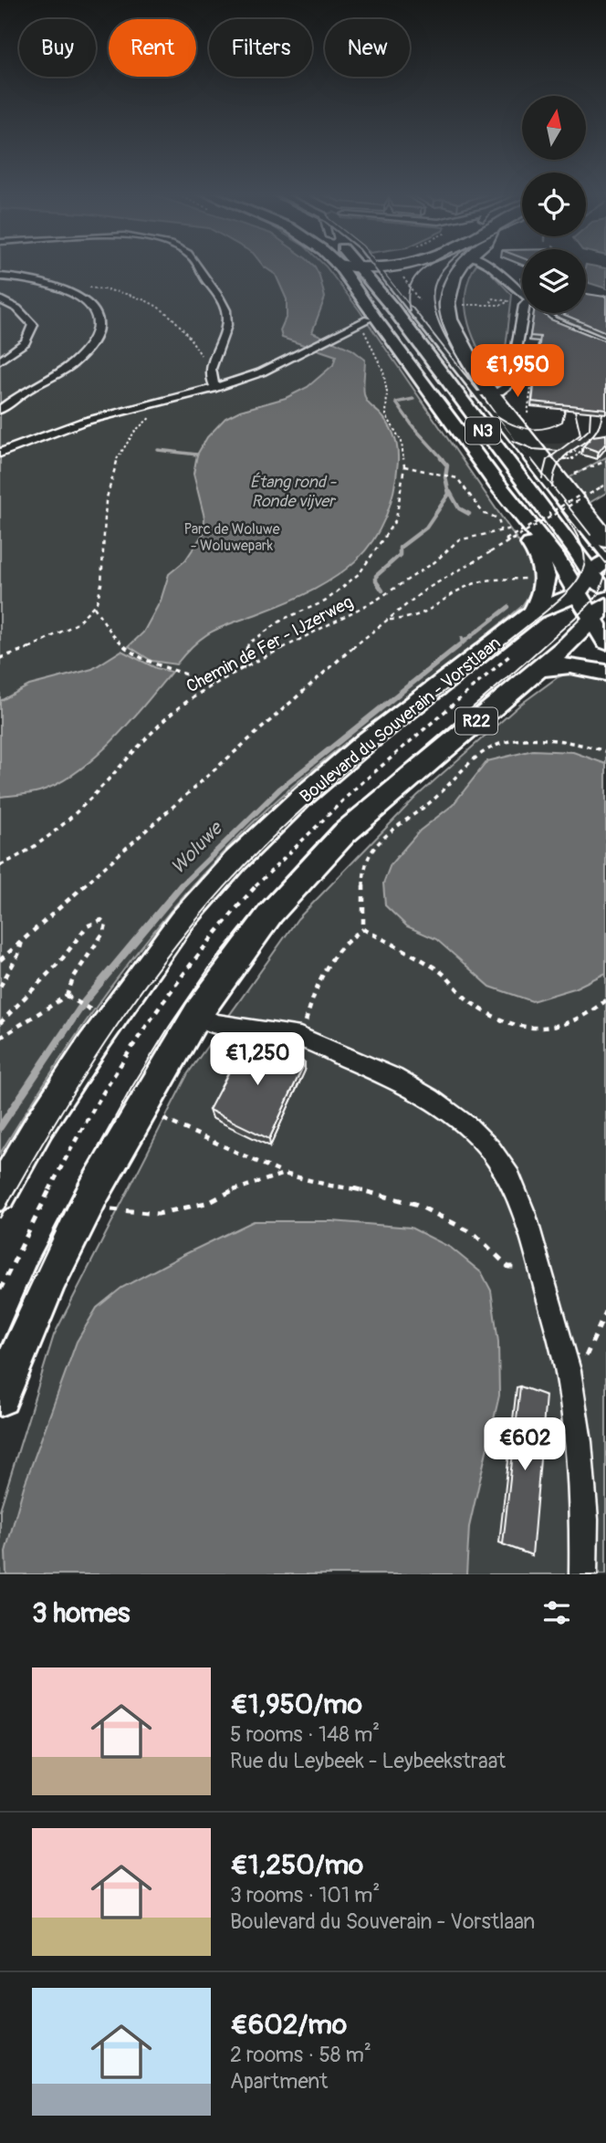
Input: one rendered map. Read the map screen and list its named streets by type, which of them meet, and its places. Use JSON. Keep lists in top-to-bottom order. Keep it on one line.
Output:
{"streets":{"main road":["N3","Boulevard du Souverain - Vorstlaan","R22"],"path":["Chemin de Fer - IJzerweg"]},"crossings":[["N3","Chemin de Fer - IJzerweg"],["N3","Boulevard du Souverain - Vorstlaan"],["N3","R22"]],"water":["Étang rond - Ronde vijver","Woluwe"],"parks":["Parc de Woluwe - Woluwepark"],"north":"top","page":{"chip":["Buy","Rent","Filters","New"],"price":["€1,950","€1,250","€602"],"heading":"3 homes","list":[{"name":"€1,950/mo","note":"5 rooms · 148 m² · Rue du Leybeek - Leybeekstraat"},{"name":"€1,250/mo","note":"3 rooms · 101 m² · Boulevard du Souverain - Vorstlaan"},{"name":"€602/mo","note":"2 rooms · 58 m² · Apartment"}]}}
